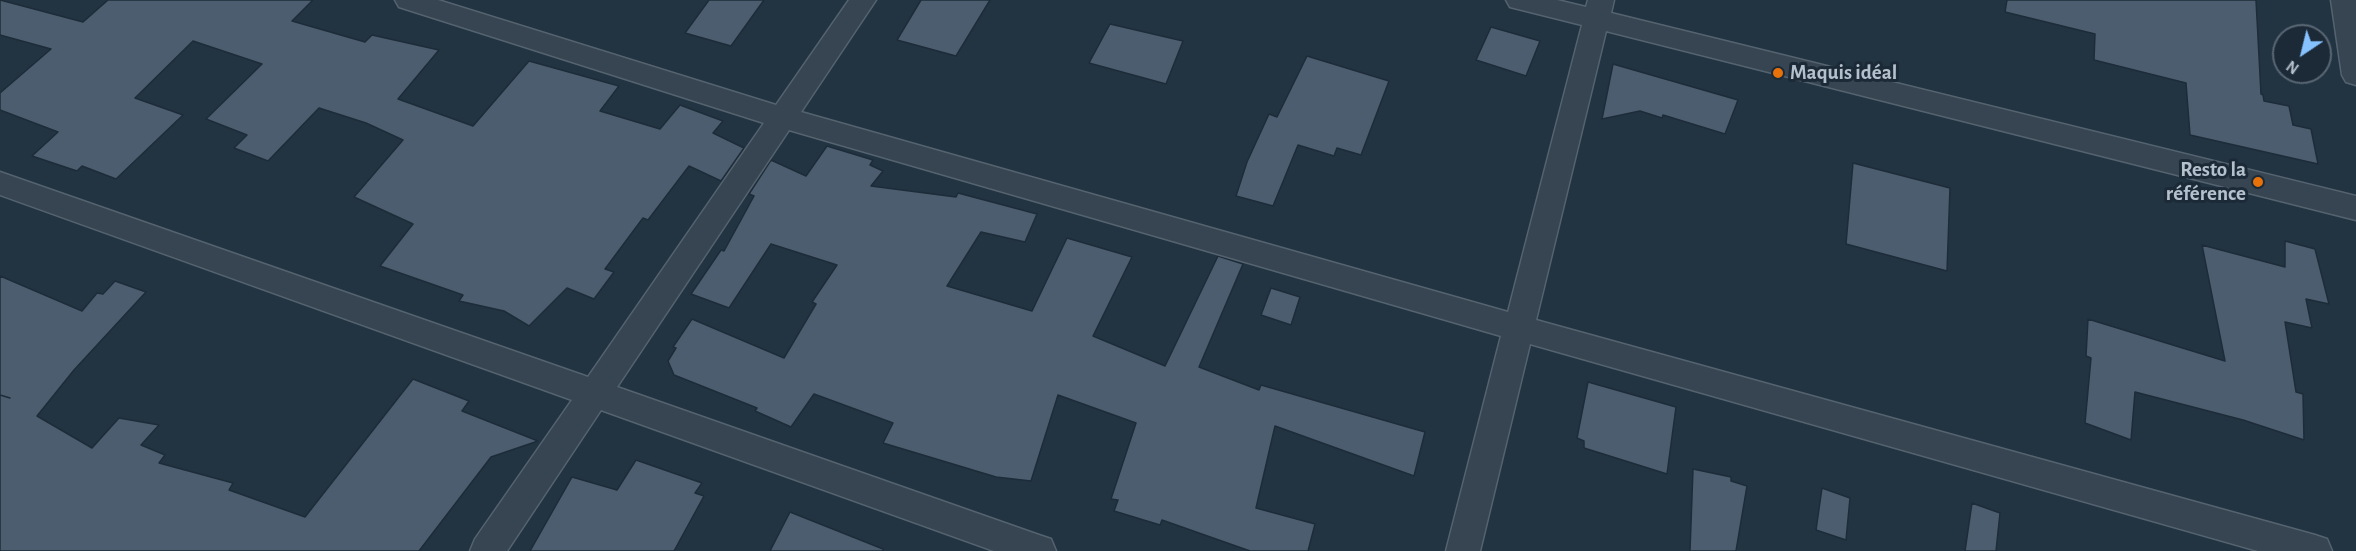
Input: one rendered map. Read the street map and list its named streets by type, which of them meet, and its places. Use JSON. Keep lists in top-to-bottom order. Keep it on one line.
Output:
{"places":["Maquis idéal","Resto la référence"],"north":"bottom left"}
